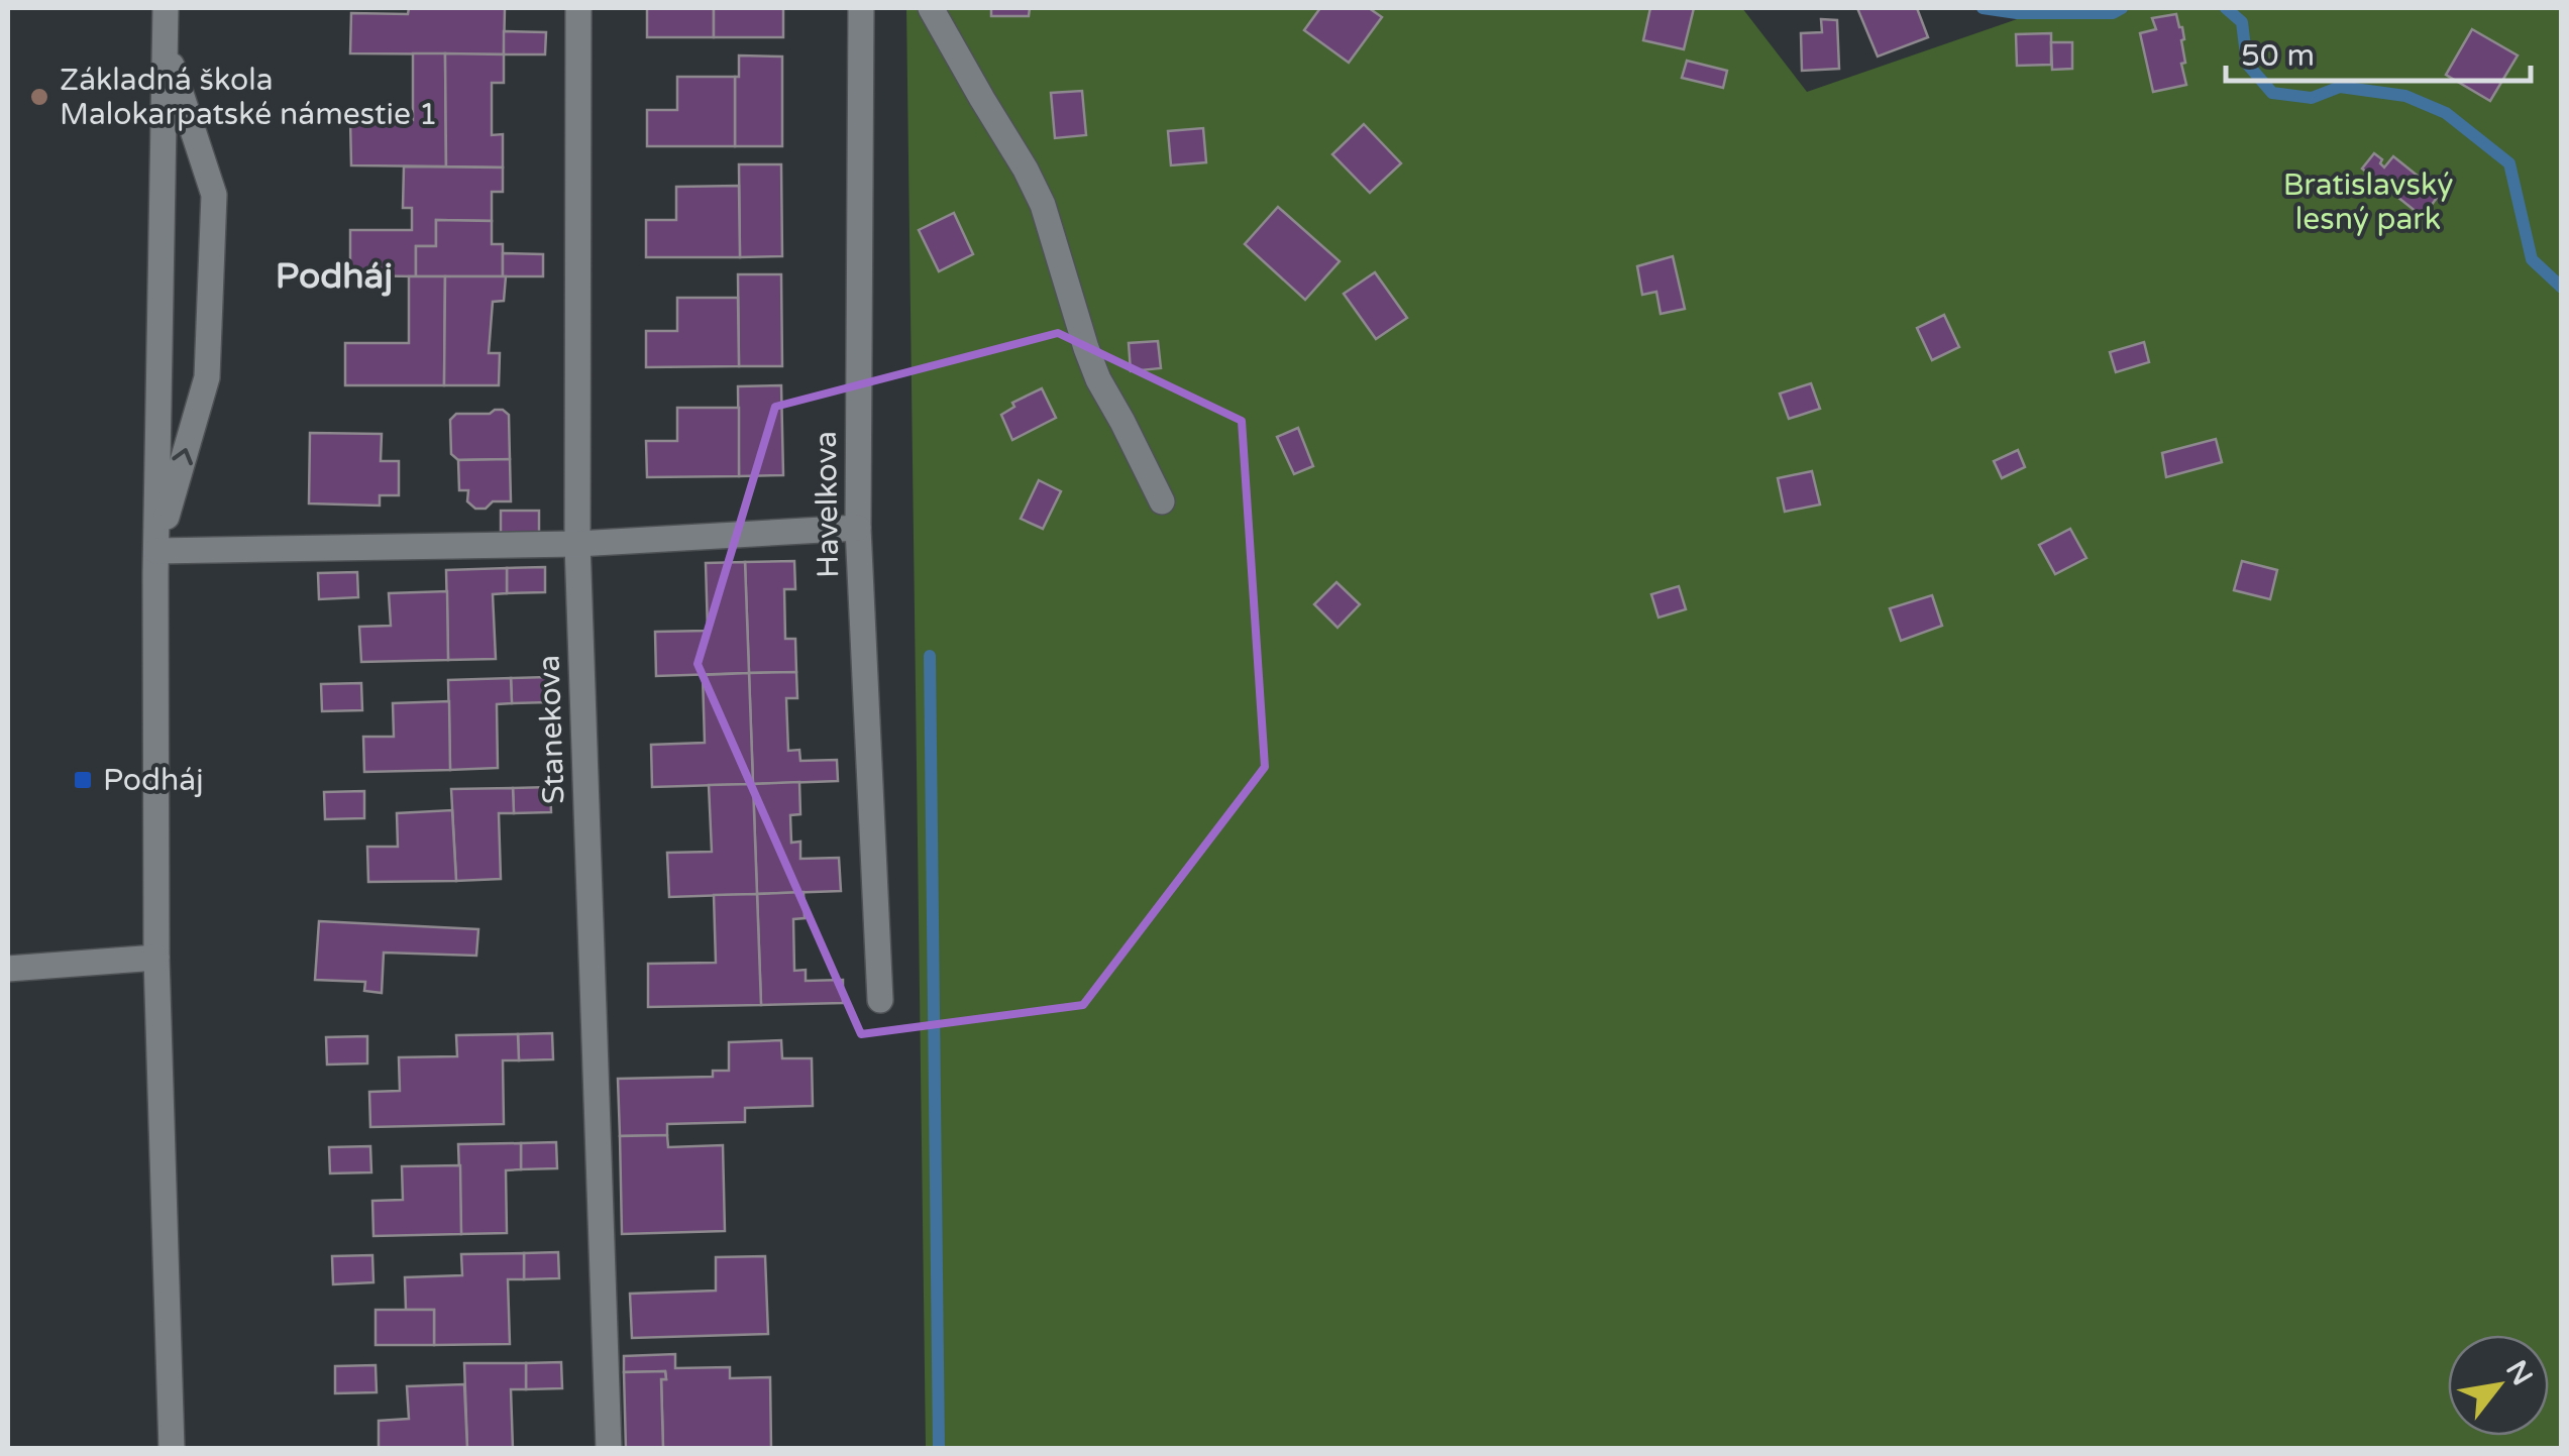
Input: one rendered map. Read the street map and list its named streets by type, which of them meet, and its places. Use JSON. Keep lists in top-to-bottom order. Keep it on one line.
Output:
{"streets":{"street":["Havelkova","Stanekova"]},"districts":["Podháj"],"parks":["Bratislavský lesný park"],"places":{"other":["Základná škola Malokarpatské námestie 1"],"transit":["Podháj"]},"scale_bar":"50 m","north":"top right"}
